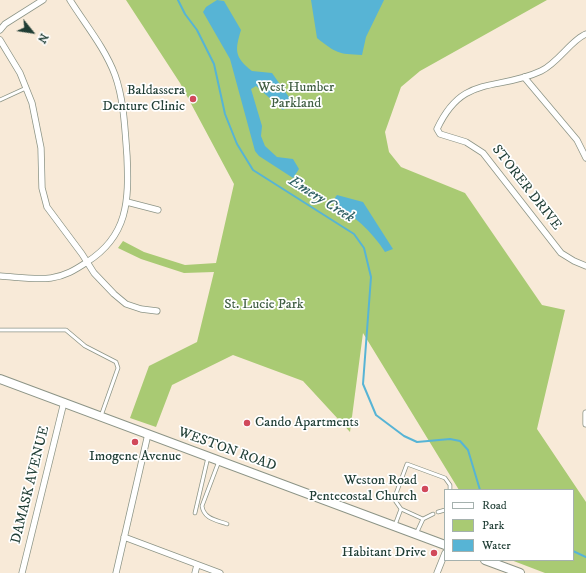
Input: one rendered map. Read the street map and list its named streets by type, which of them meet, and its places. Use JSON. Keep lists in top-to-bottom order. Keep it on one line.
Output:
{"streets":{"main road":["WESTON ROAD"],"street":["STORER DRIVE","DAMASK AVENUE"]},"crossings":[["WESTON ROAD","DAMASK AVENUE"]],"water":["Emery Creek"],"parks":["West Humber Parkland","St. Lucie Park"],"places":["Baldassera Denture Clinic","Cando Apartments","Imogene Avenue","Weston Road Pentecostal Church","Habitant Drive"],"legend":["Road","Park","Water"],"north":"bottom right"}
